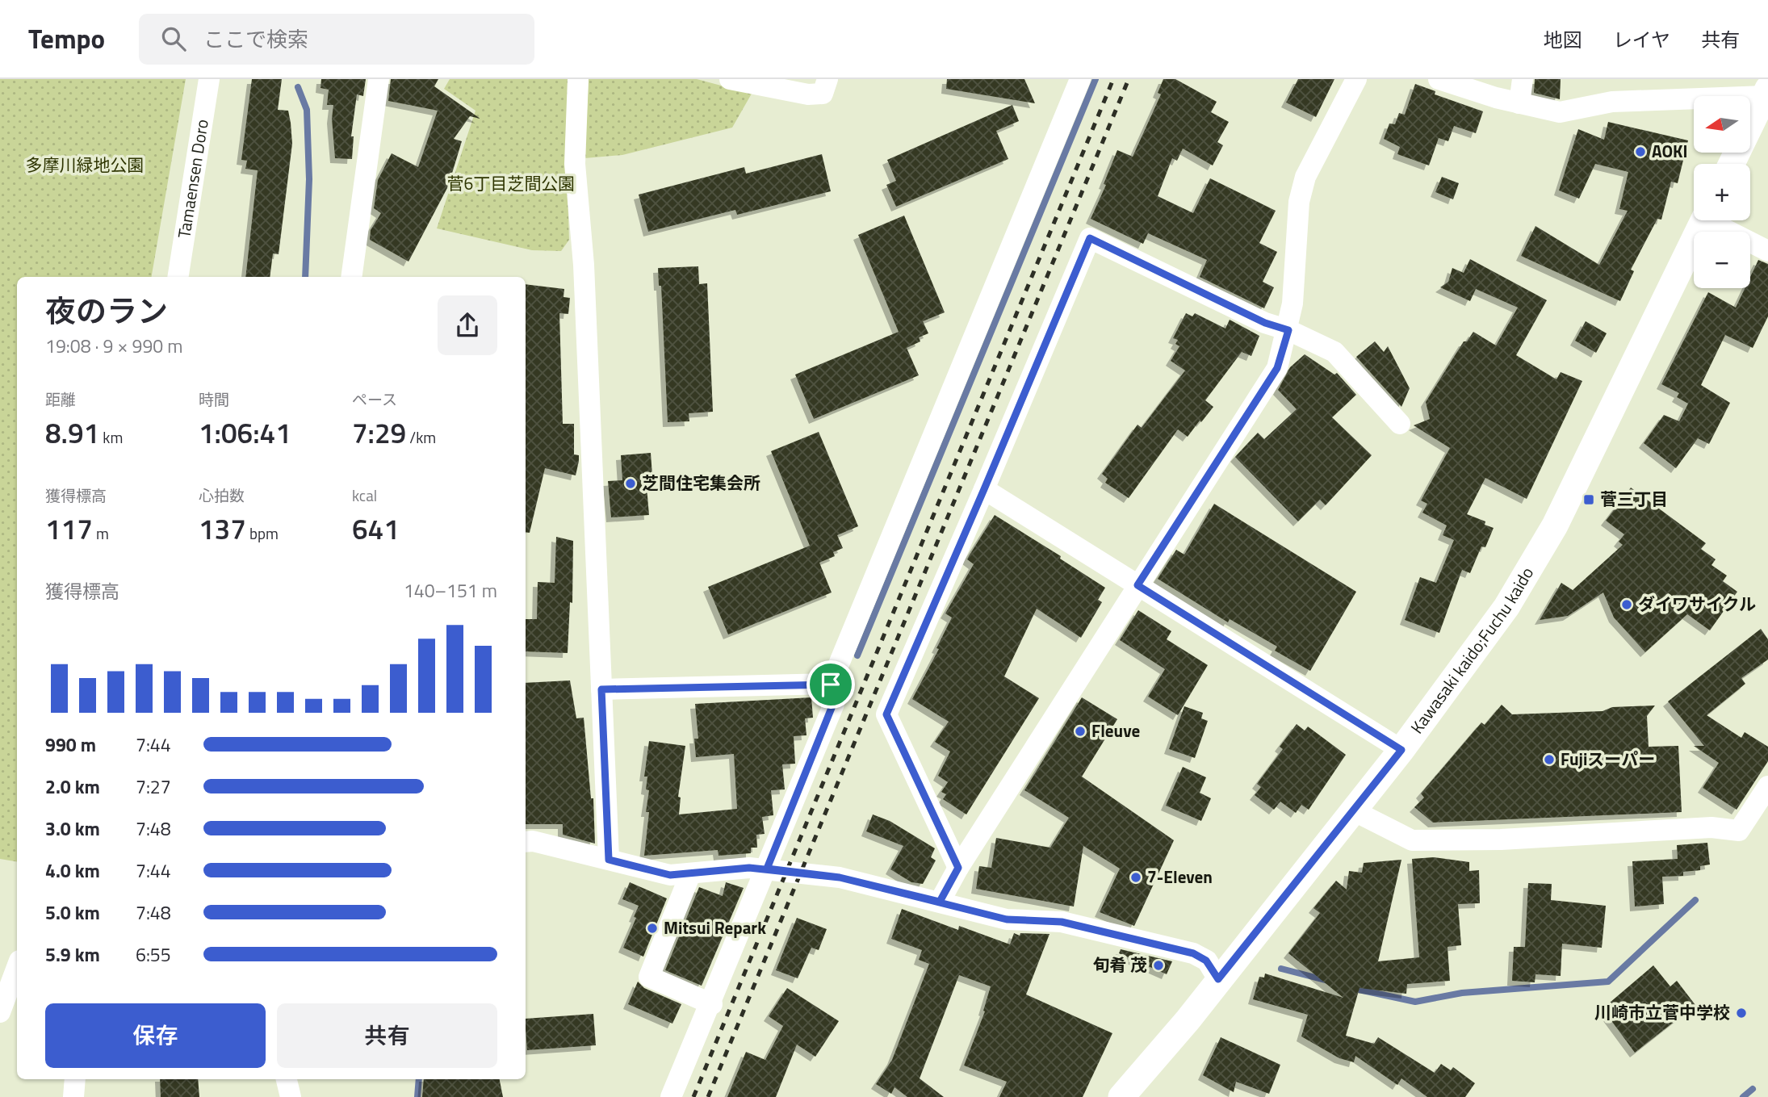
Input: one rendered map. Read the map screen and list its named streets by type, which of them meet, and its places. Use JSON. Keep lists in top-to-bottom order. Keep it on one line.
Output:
{"streets":{"main road":["Kawasaki kaido;Fuchu kaido"],"street":["Tamaensen Doro"]},"parks":["多摩川緑地公園","菅6丁目芝間公園"],"places":{"other":["AOKI","芝間住宅集会所","ダイワサイクル","Fleuve","Fujiスーパー","7-Eleven","Mitsui Repark","旬肴 茂","川崎市立菅中学校"],"transit":["菅三丁目"]},"north":"left","page":{"header":"Tempo","search":"ここで検索","nav":["地図","レイヤ","共有"],"map_buttons":["+","−"],"heading":["夜のラン","19:08 · 9 × 990 m"],"stats":[["距離","8.91 km"],["時間","1:06:41"],["ペース","7:29 /km"],["獲得標高","117 m"],["心拍数","137 bpm"],["kcal","641"]],"chart":["獲得標高","140–151 m"],"list":[{"name":"990 m","note":"7:44"},{"name":"2.0 km","note":"7:27"},{"name":"3.0 km","note":"7:48"},{"name":"4.0 km","note":"7:44"},{"name":"5.0 km","note":"7:48"},{"name":"5.9 km","note":"6:55"}],"buttons":["保存","共有"]}}
